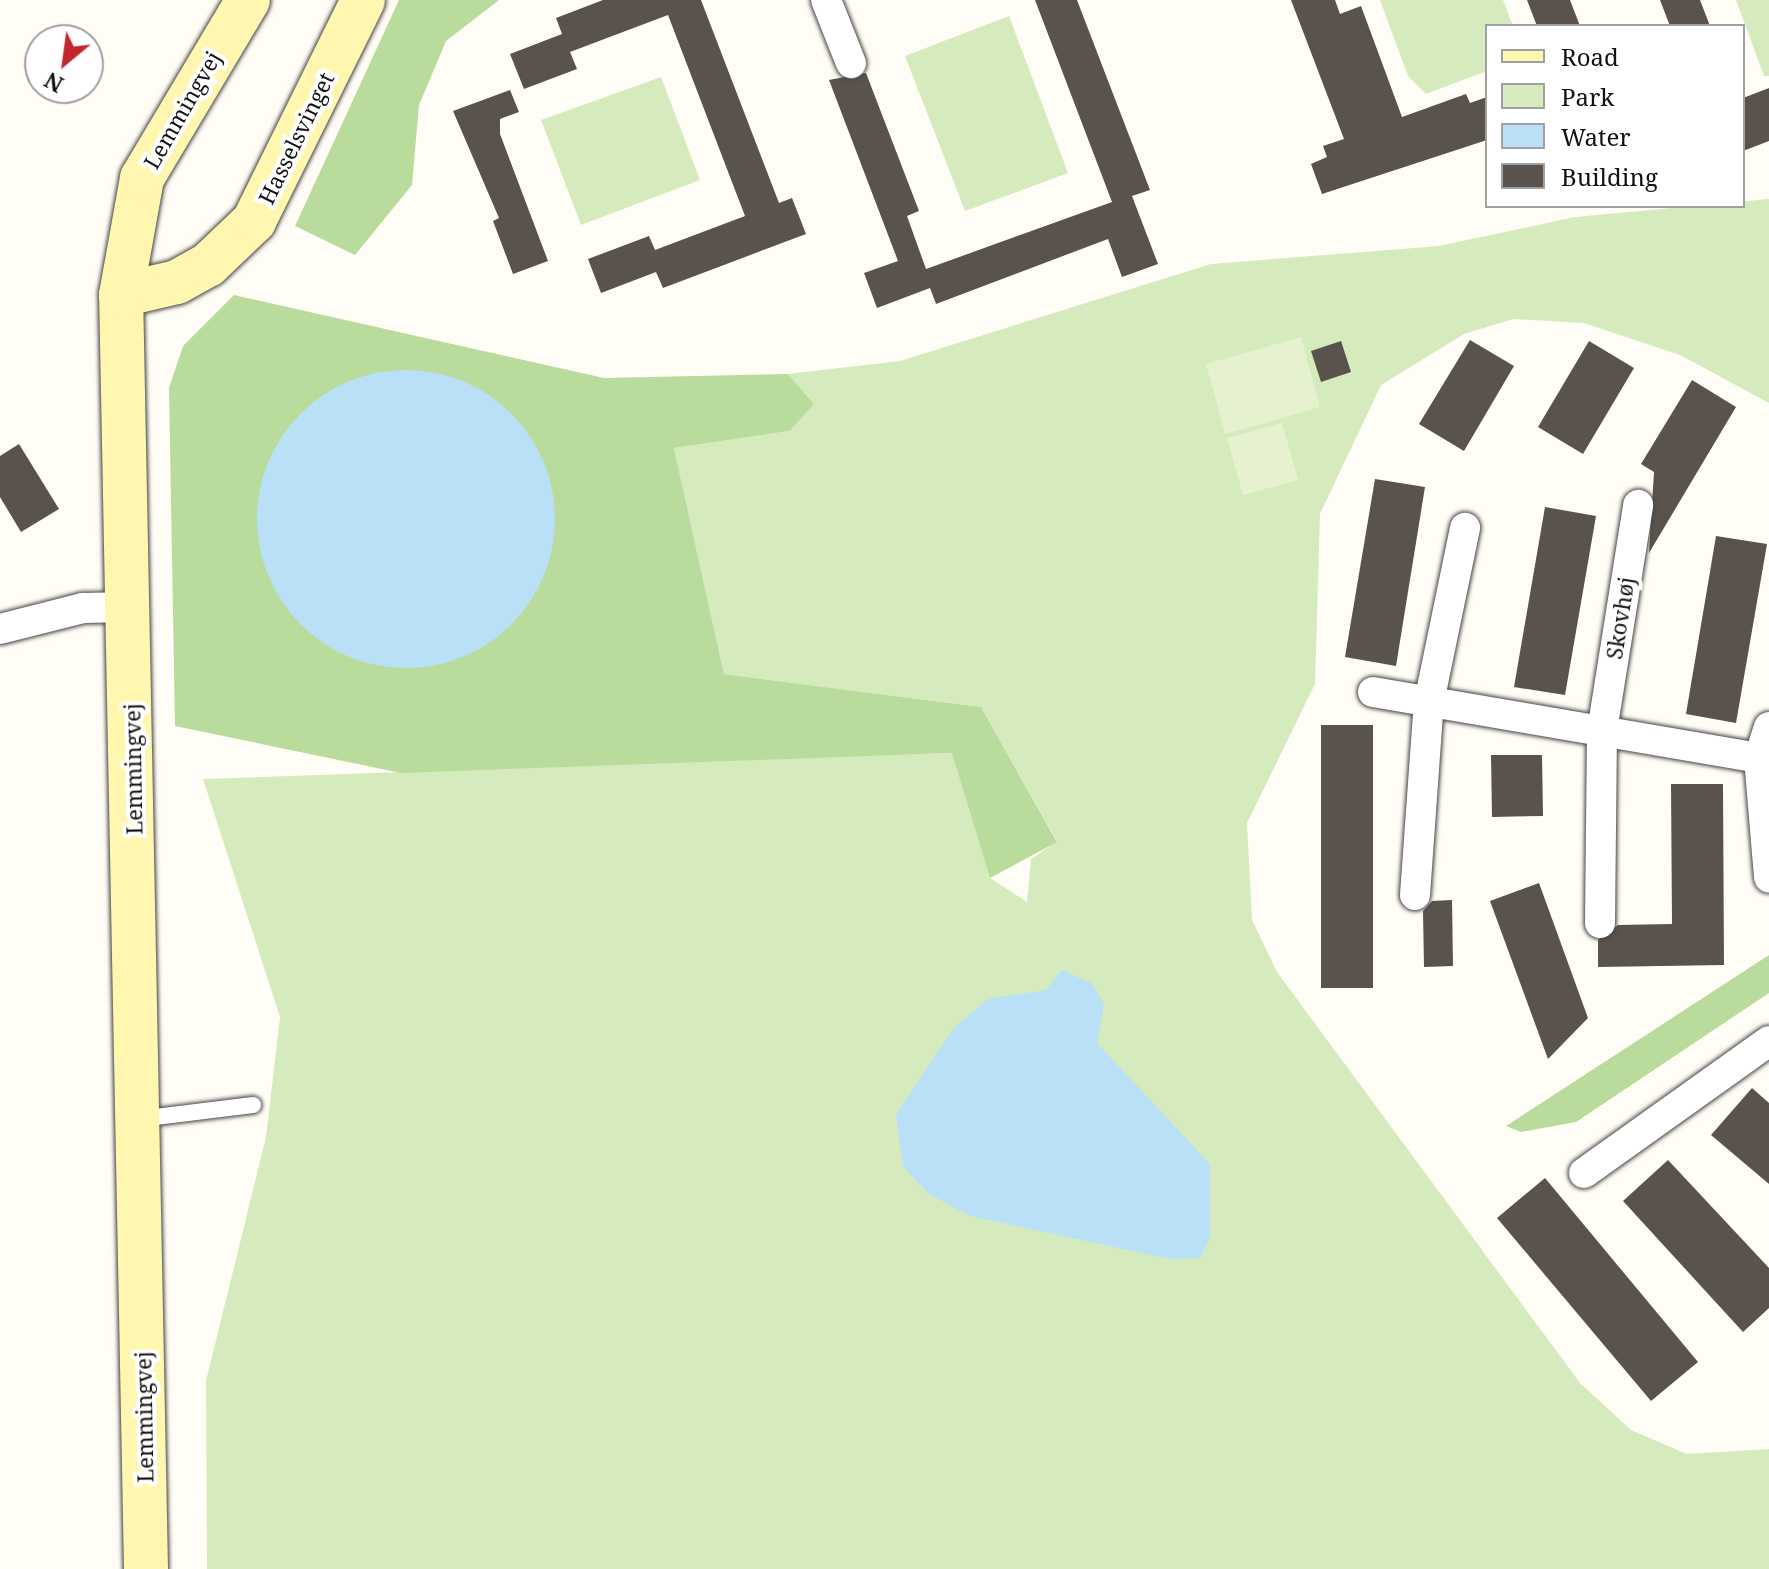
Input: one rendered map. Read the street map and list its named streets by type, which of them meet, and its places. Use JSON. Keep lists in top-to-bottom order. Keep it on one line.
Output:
{"streets":{"street":["Lemmingvej","Hasselsvinget","Skovhøj"]},"crossings":[["Lemmingvej","Hasselsvinget"]],"legend":["Road","Park","Water","Building"],"north":"bottom left"}
